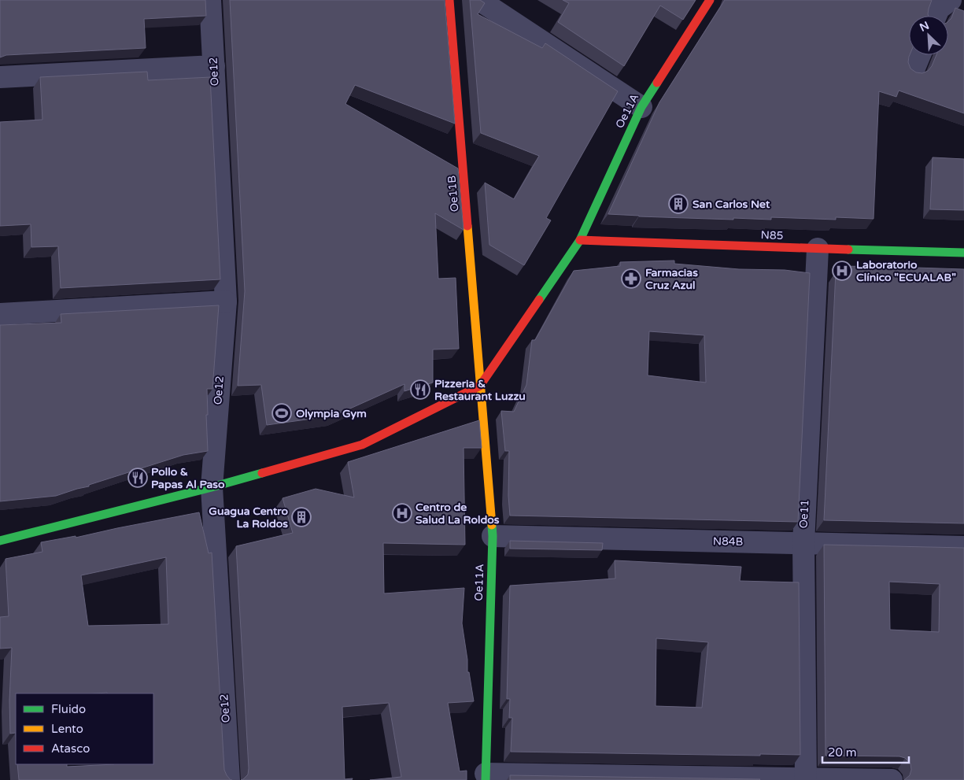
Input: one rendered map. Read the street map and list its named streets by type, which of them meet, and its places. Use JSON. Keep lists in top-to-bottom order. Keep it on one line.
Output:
{"streets":{"main road":["Oe11A","Oe11B","N85"],"street":["Oe12","Oe11","N84B"]},"crossings":[["Oe11A","Oe11B"],["Oe11A","N85"],["Oe11A","N84B"],["N85","Oe11"],["Oe11","N84B"]],"places":{"building":["San Carlos Net","Guagua Centro La Roldos"],"hospital":["Laboratorio Clínico \"ECUALAB\"","Centro de Salud La Roldos"],"pharmacy":["Farmacias Cruz Azul"],"restaurant":["Pizzeria & Restaurant Luzzu","Pollo & Papas Al Paso"],"sports":["Olympia Gym"]},"legend":["Fluido","Lento","Atasco"],"scale_bar":"20 m","north":"top left"}
